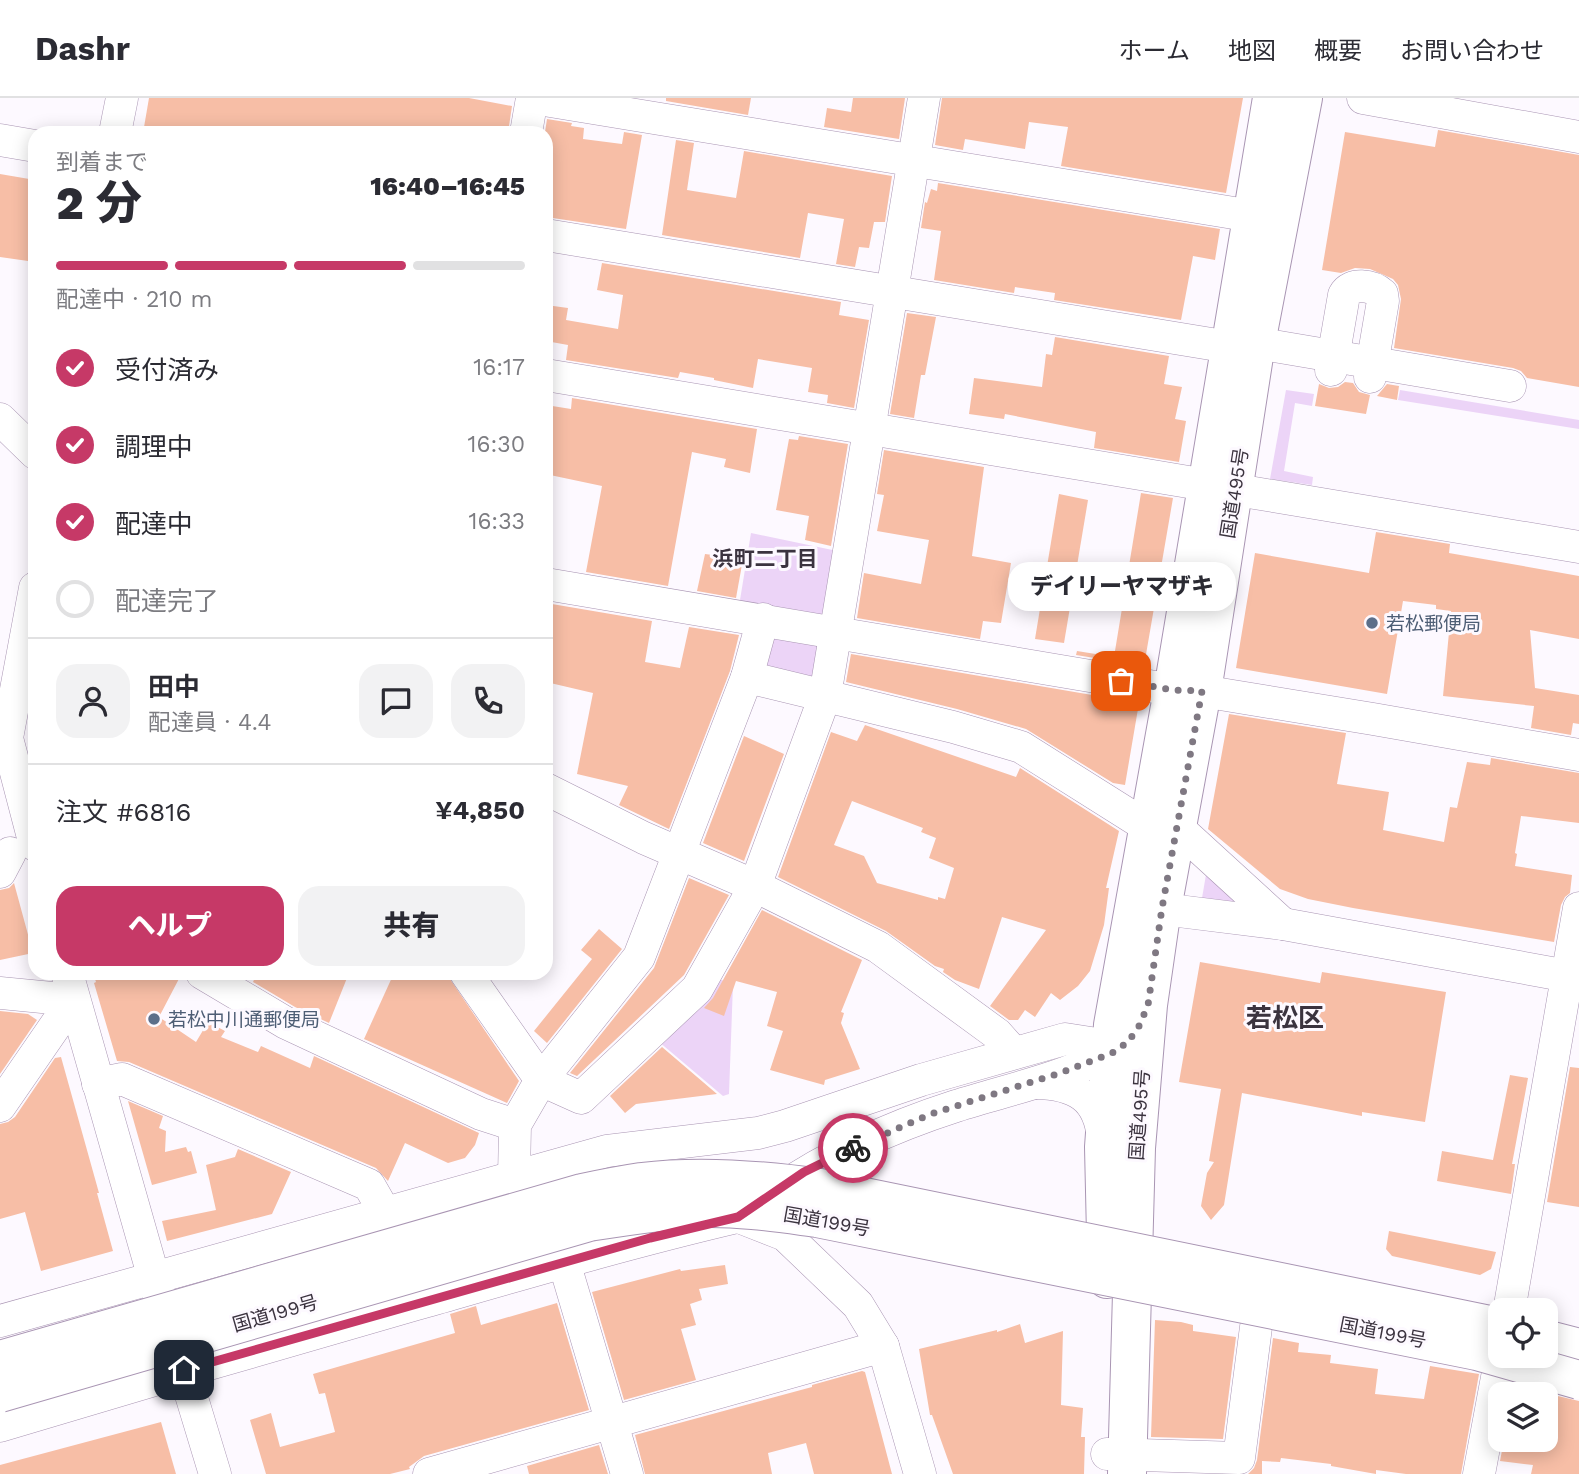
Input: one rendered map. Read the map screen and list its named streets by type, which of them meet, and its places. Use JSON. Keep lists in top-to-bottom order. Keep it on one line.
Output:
{"streets":{"highway":["国道495号","国道199号"]},"districts":["浜町二丁目","若松区"],"places":["若松郵便局","デイリーヤマザキ","若松中川通郵便局"],"page":{"header":"Dashr","nav":["ホーム","地図","概要","お問い合わせ"],"heading":["2 分","到着まで","16:40–16:45"],"panel":["田中","配達員 · 4.4","注文 #6816","¥4,850"],"bar":"配達中 · 210 m","list":[["受付済み","16:17"],["調理中","16:30"],["配達中","16:33"],"配達完了"],"bubble":"デイリーヤマザキ","buttons":["ヘルプ","共有"]}}
